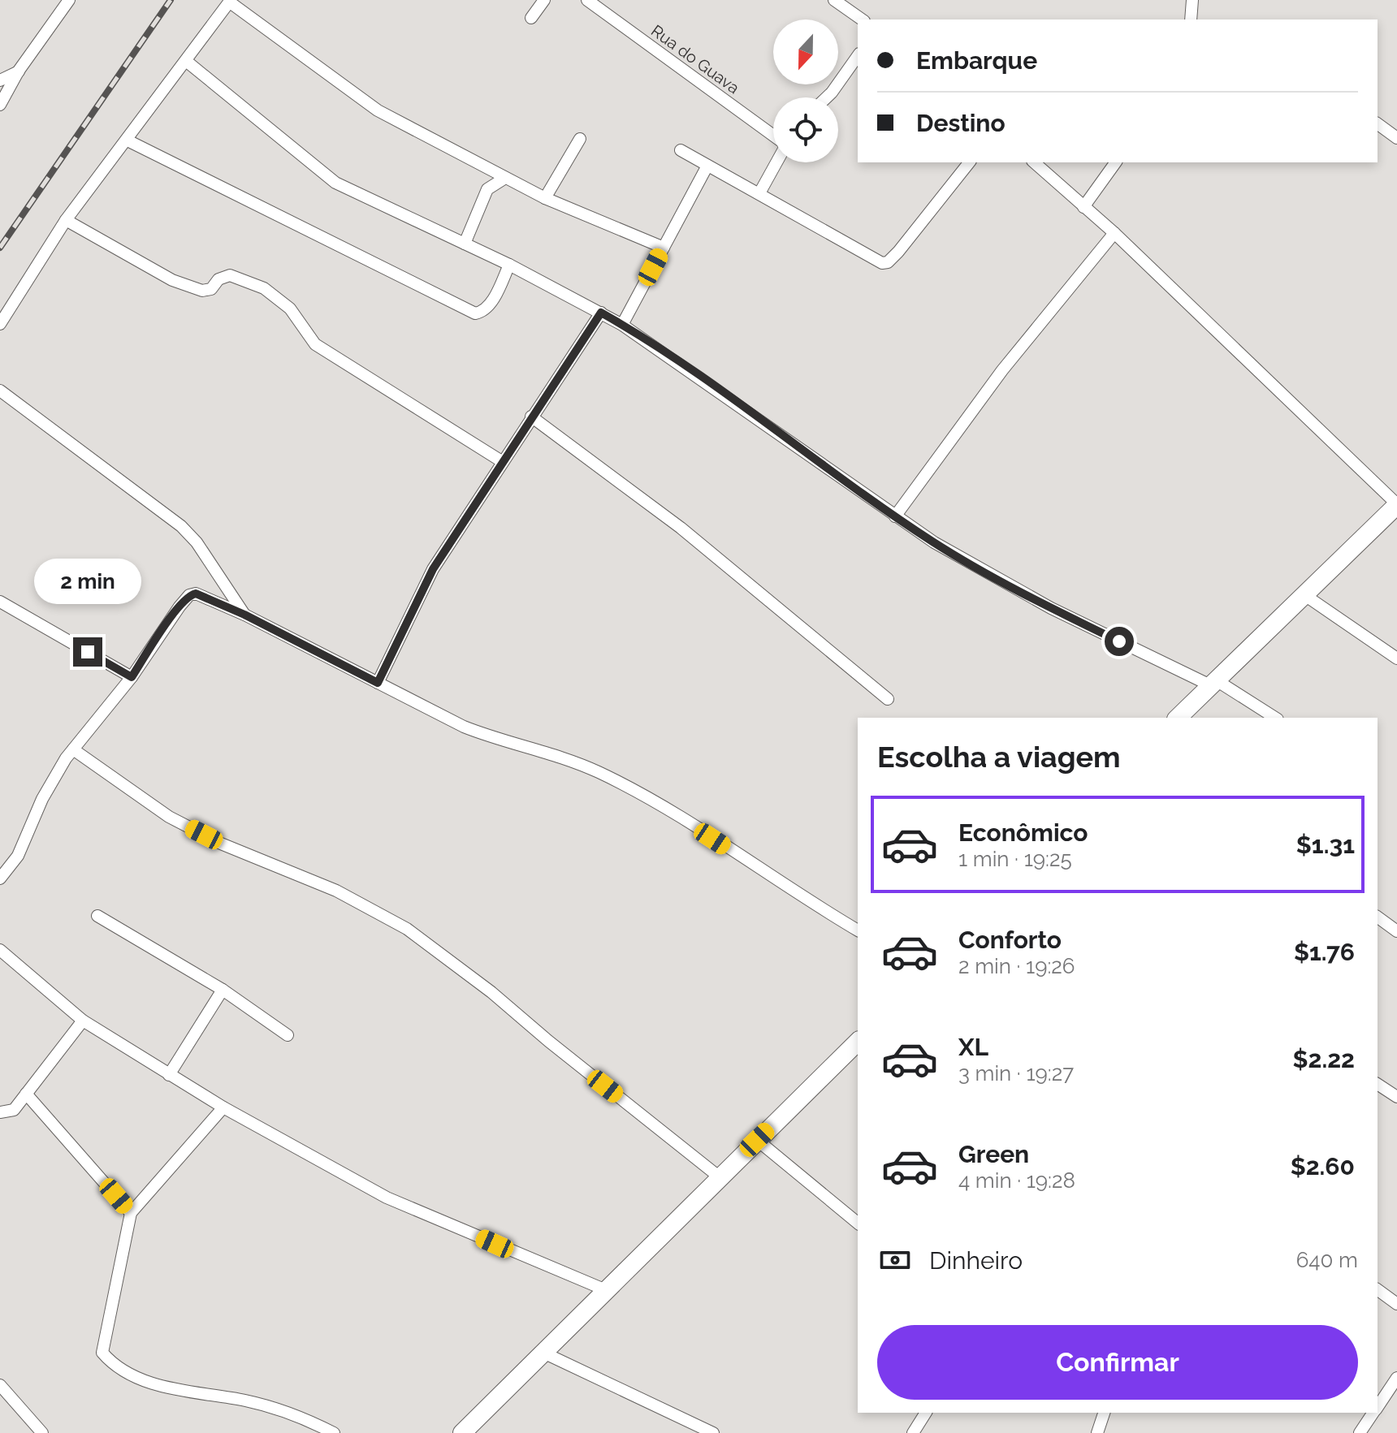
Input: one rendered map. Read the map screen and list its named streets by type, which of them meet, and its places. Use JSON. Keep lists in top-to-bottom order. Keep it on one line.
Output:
{"streets":{"street":["Rua do Guava"]},"north":"bottom","page":{"banner":["Embarque","Destino"],"bubble":"2 min","heading":"Escolha a viagem","list":[{"name":"Econômico","note":"1 min · 19:25","value":"$1.31"},{"name":"Conforto","note":"2 min · 19:26","value":"$1.76"},{"name":"XL","note":"3 min · 19:27","value":"$2.22"},{"name":"Green","note":"4 min · 19:28","value":"$2.60"}],"pay":["Dinheiro","640 m"],"buttons":"Confirmar"}}
